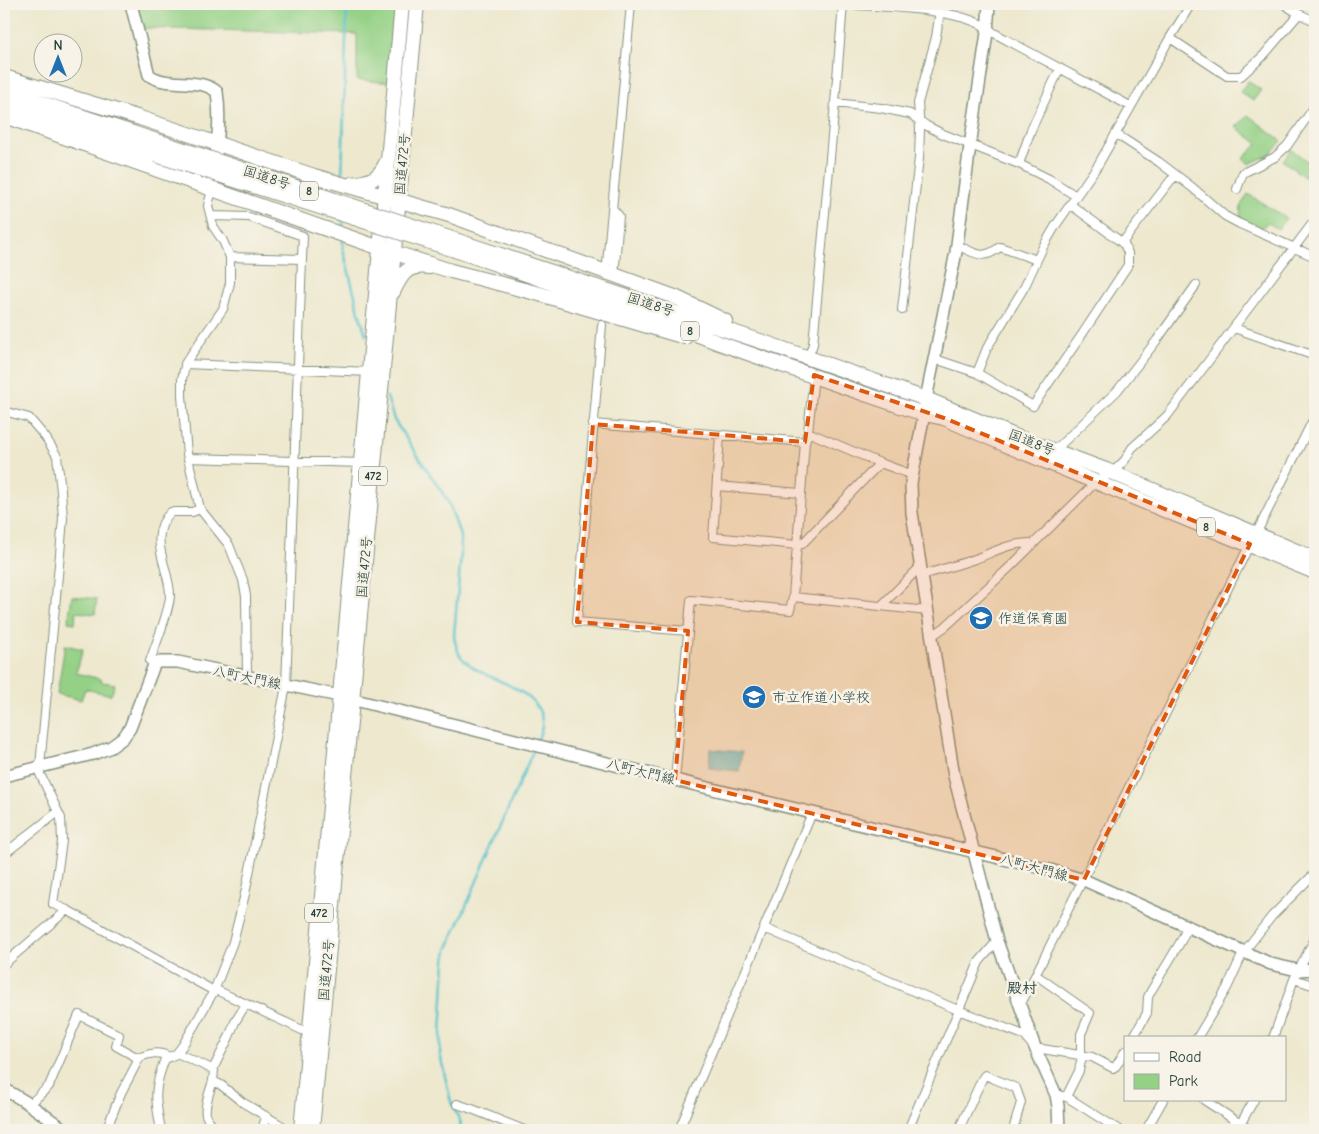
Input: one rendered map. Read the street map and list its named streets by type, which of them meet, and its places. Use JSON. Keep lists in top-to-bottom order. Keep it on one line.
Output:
{"streets":{"highway":["国道472号","国道8号","8","472"],"main road":["八町大門線"]},"crossings":[["国道472号","8"],["国道472号","八町大門線"],["国道8号","8"]],"districts":["殿村"],"places":{"school or university":["作道保育園","市立作道小学校"]},"legend":["Road","Park"],"north":"top"}
